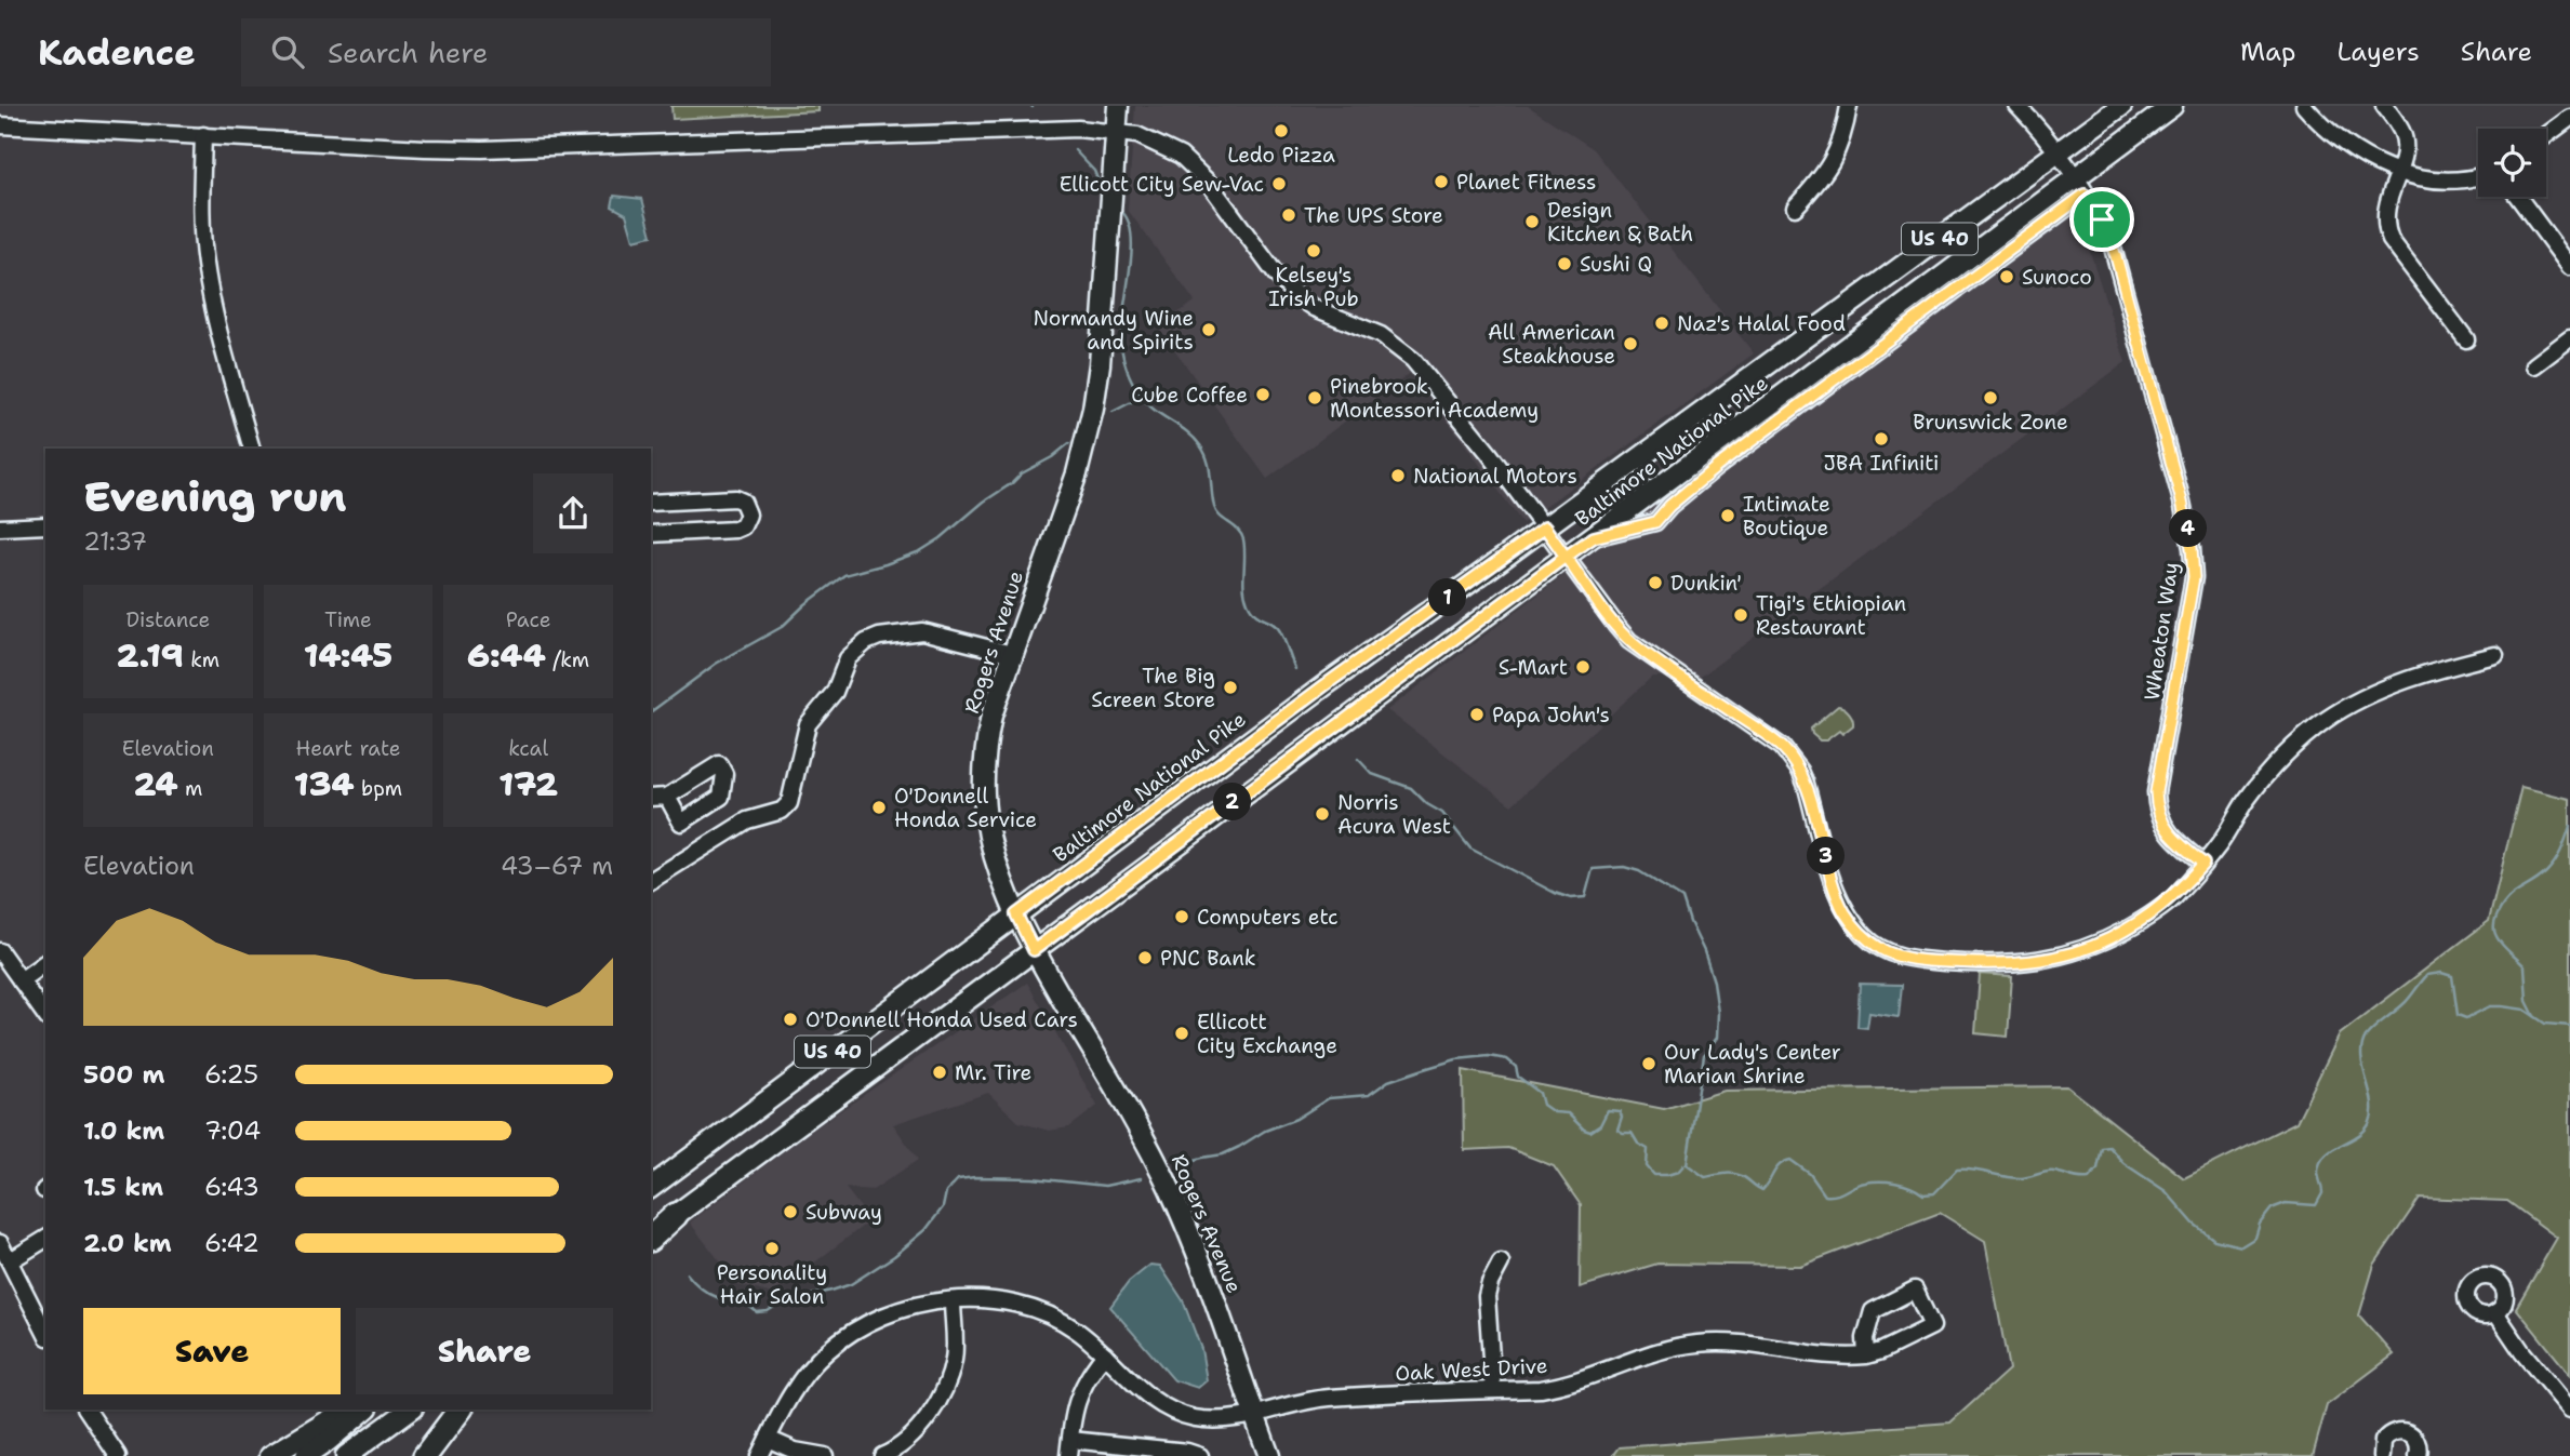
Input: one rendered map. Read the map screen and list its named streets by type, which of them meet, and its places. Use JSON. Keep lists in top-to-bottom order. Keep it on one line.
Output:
{"streets":{"main road":["US 40","Baltimore National Pike","Rogers Avenue"],"street":["Wheaton Way","Oak West Drive"]},"crossings":[["Baltimore National Pike","Wheaton Way"],["Baltimore National Pike","Rogers Avenue"],["Rogers Avenue","Oak West Drive"]],"places":["Ledo Pizza","Planet Fitness","Ellicott City Sew-Vac","The UPS Store","Design Kitchen & Bath","Kelsey's Irish Pub","Sushi Q","Sunoco","Naz's Halal Food","Normandy Wine and Spirits","All American Steakhouse","Cube Coffee","Pinebrook Montessori Academy","Brunswick Zone","JBA Infiniti","National Motors","Intimate Boutique","Dunkin'","Tigi's Ethiopian Restaurant","S-Mart","The Big Screen Store","Papa John's","O'Donnell Honda Service","Norris Acura West","Computers etc","PNC Bank","O'Donnell Honda Used Cars","Ellicott City Exchange","Our Lady's Center Marian Shrine","Mr. Tire","Subway","Personality Hair Salon"],"page":{"header":"Kadence","search":"Search here","nav":["Map","Layers","Share"],"heading":["Evening run","21:37"],"pins":["4","1","2","3"],"stats":[["Distance","2.19 km"],["Time","14:45"],["Pace","6:44 /km"],["Elevation","24 m"],["Heart rate","134 bpm"],["kcal","172"]],"chart":["Elevation","43–67 m"],"list":[{"name":"500 m","note":"6:25"},{"name":"1.0 km","note":"7:04"},{"name":"1.5 km","note":"6:43"},{"name":"2.0 km","note":"6:42"}],"buttons":["Save","Share"]}}
